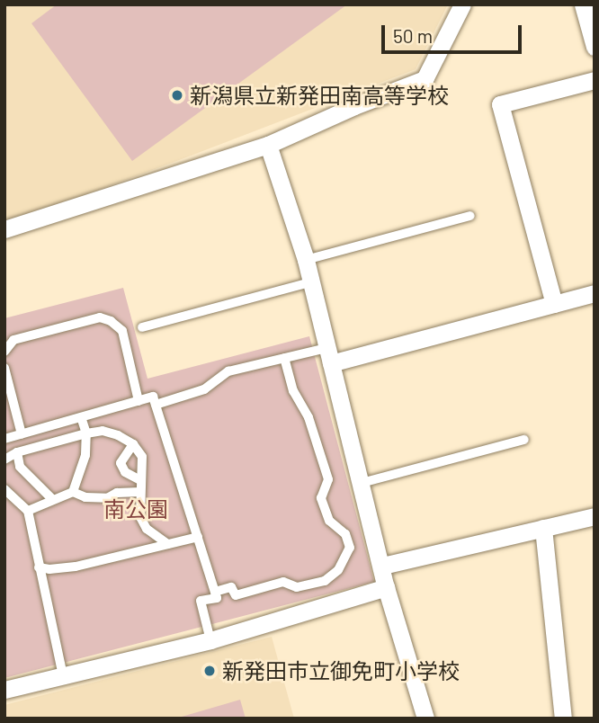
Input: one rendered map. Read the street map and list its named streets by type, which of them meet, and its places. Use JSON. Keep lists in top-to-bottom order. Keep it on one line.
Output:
{"parks":["南公園"],"places":["新潟県立新発田南高等学校","新発田市立御免町小学校"],"scale_bar":"50 m"}
